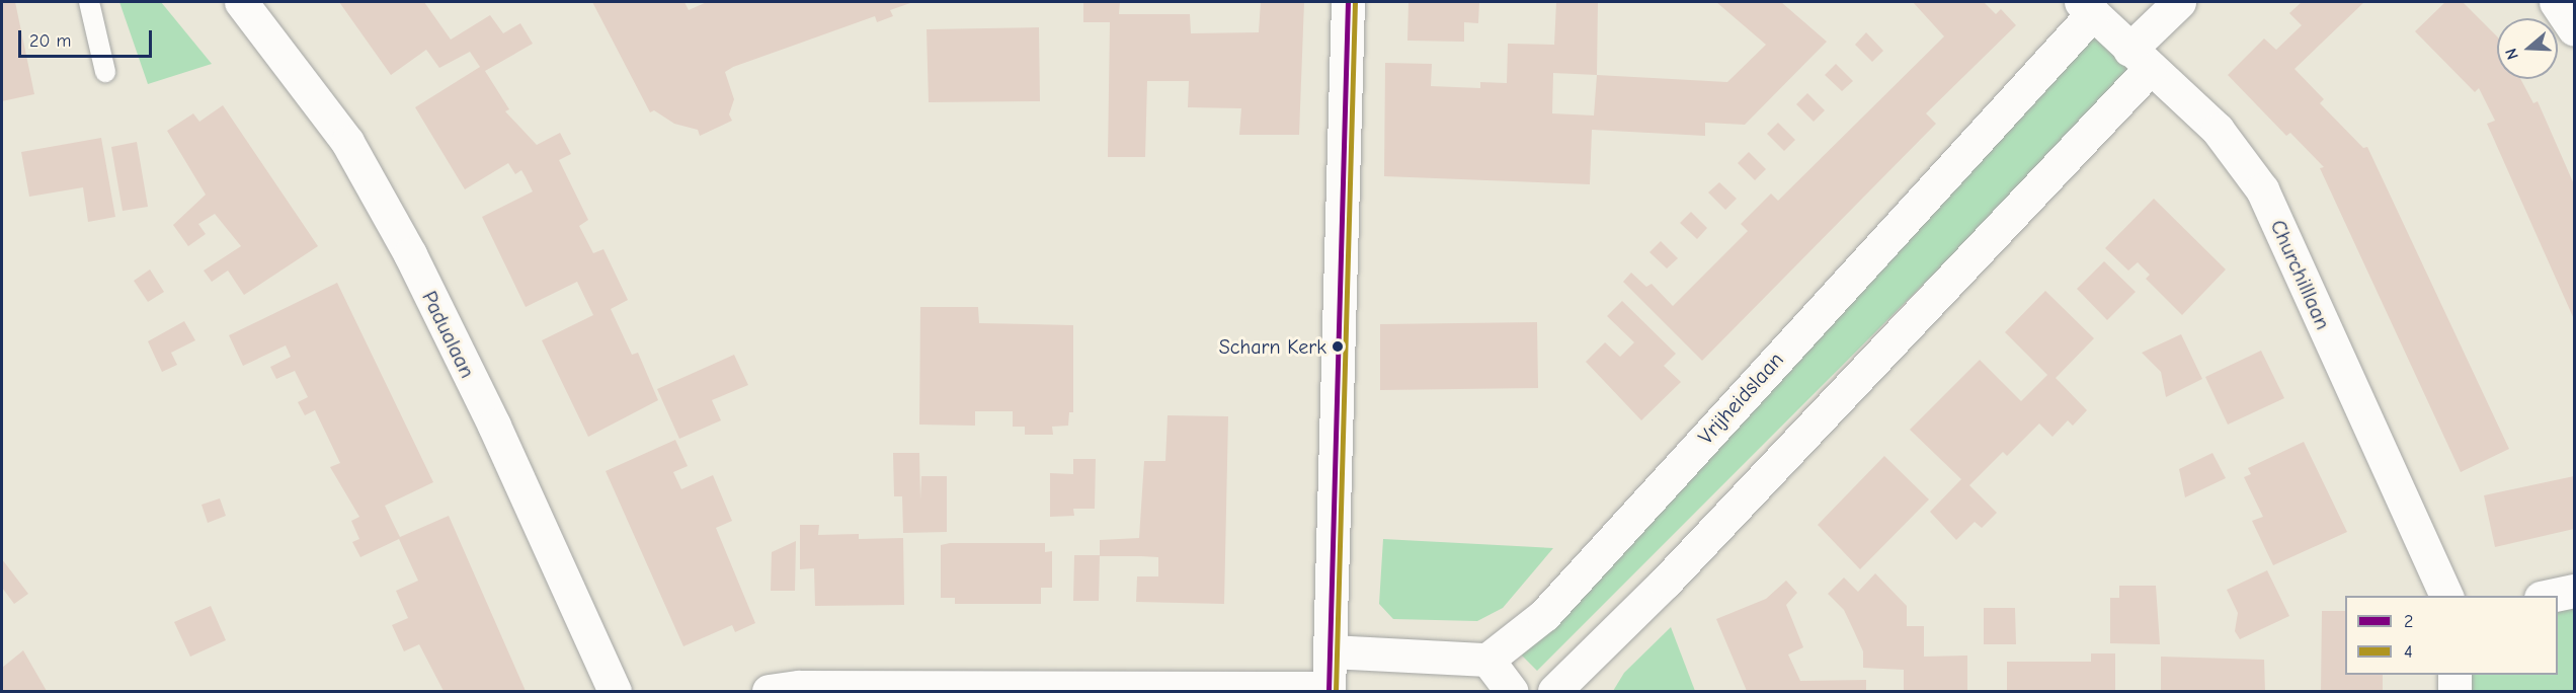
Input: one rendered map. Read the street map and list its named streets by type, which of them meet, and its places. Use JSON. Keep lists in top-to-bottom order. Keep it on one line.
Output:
{"streets":{"street":["Churchilllaan","Padualaan","Vrijheidslaan"]},"crossings":[["Churchilllaan","Vrijheidslaan"]],"places":["Scharn Kerk"],"lines":["transit line 2","transit line 4"],"legend":["2","4"],"scale_bar":"20 m","north":"left"}
